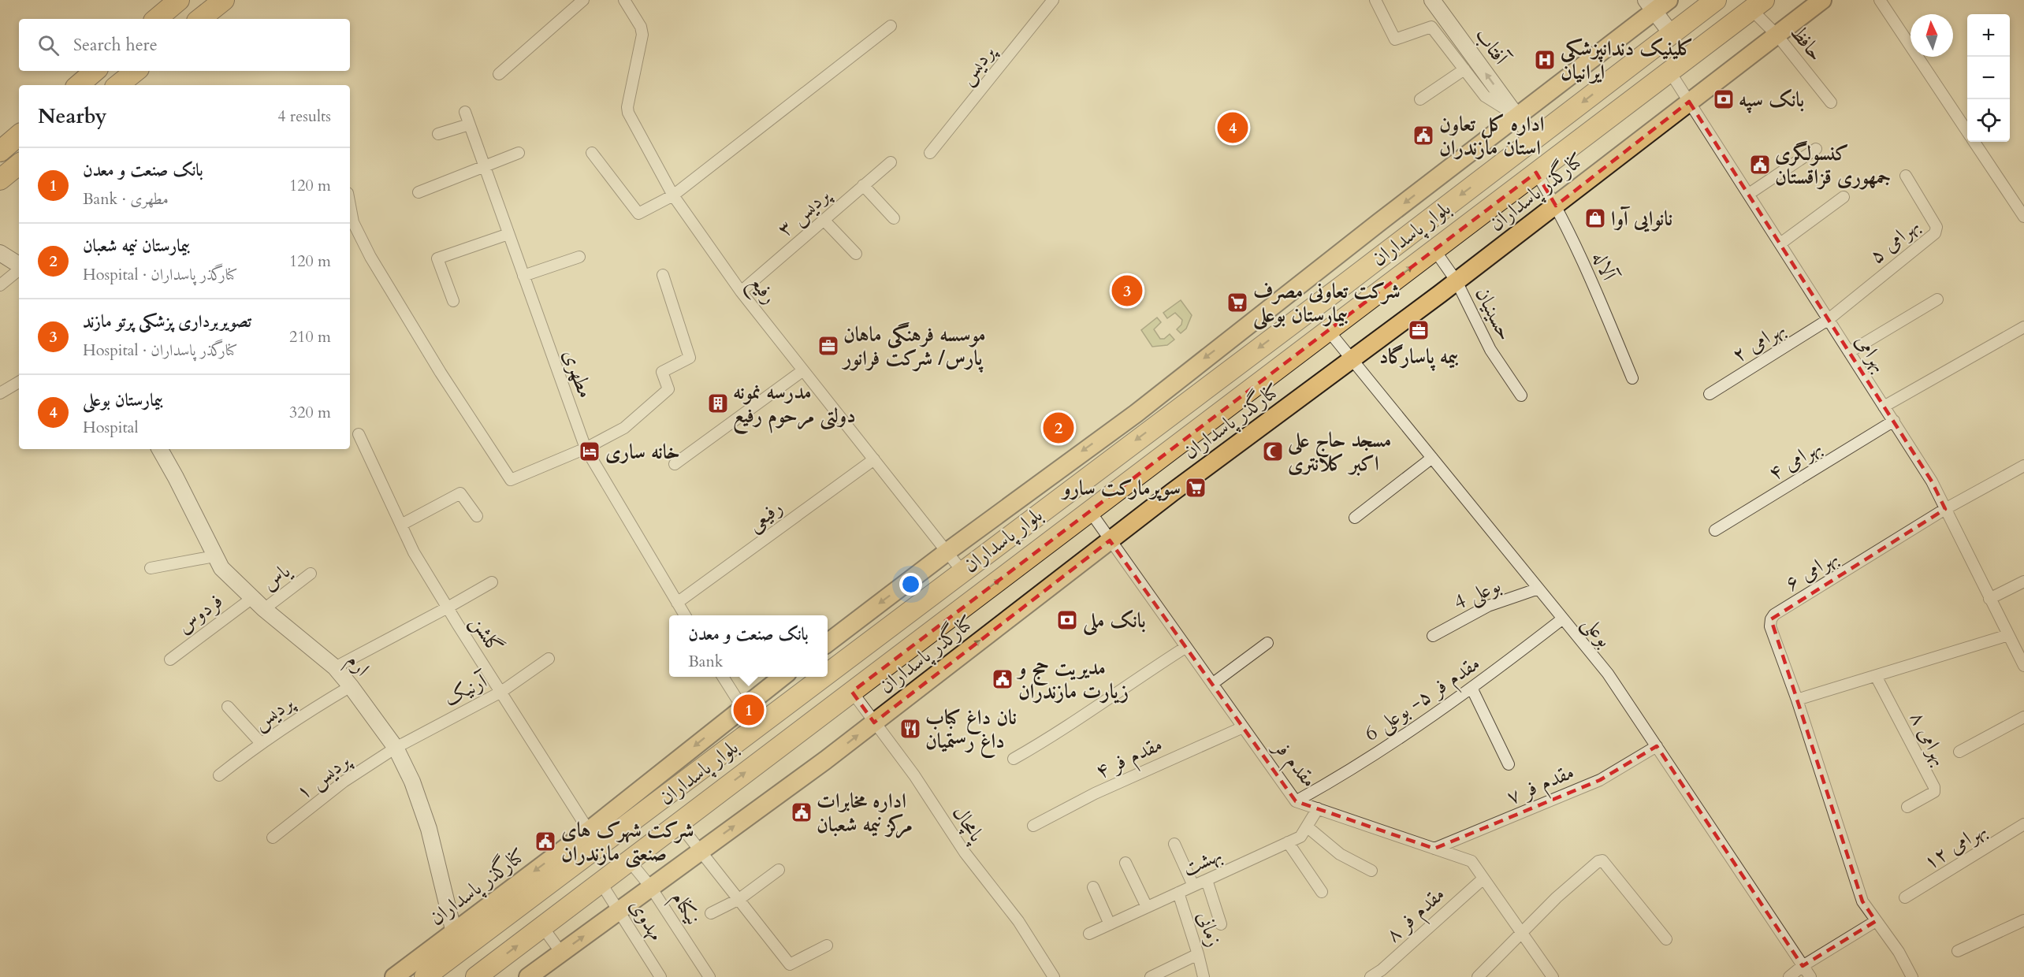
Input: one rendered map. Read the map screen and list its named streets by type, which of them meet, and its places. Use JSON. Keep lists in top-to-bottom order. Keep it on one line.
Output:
{"streets":{"highway":["بلوار پاسداران"],"main road":["آفتاب","کنارگذر پاسداران","ارم"],"street":["حافظ","پردیس","پردیس ۳","بهرامی ۵","آلاله","رفیع","حسینیان","بهرامی ۲","بهرامی","مطهری","بهرامی ۴","رفیعی","بهرامی ۶","یاس","بوعلی 4","فردوس","بوعلی","گلشن","آرنیک","مقدم فر ۵- بوعلی 6","بهرامی ۸","مقدم فر ۴","مقدم فر","پردیس ۱","مقدم فر ۷","پامچال","بهرامی ۱۲","بهشت","نیکنام","مقدم فر ۸","مهدوی","زمانی"]},"crossings":[["حافظ","کنارگذر پاسداران"],["حافظ","بلوار پاسداران"],["آفتاب","بلوار پاسداران"],["پردیس","ارم"],["کنارگذر پاسداران","بلوار پاسداران"],["کنارگذر پاسداران","آلاله"],["کنارگذر پاسداران","حسینیان"],["کنارگذر پاسداران","بهرامی"],["کنارگذر پاسداران","بوعلی"],["کنارگذر پاسداران","گلشن"],["کنارگذر پاسداران","ارم"],["کنارگذر پاسداران","مقدم فر"],["کنارگذر پاسداران","پامچال"],["کنارگذر پاسداران","نیکنام"],["کنارگذر پاسداران","مهدوی"],["پردیس ۳","رفیع"],["بلوار پاسداران","آلاله"],["بلوار پاسداران","رفیع"],["بلوار پاسداران","حسینیان"],["بلوار پاسداران","بهرامی"],["بلوار پاسداران","بوعلی"],["بلوار پاسداران","گلشن"],["بلوار پاسداران","ارم"],["بلوار پاسداران","مقدم فر"],["بلوار پاسداران","پامچال"],["بلوار پاسداران","نیکنام"],["بلوار پاسداران","مهدوی"],["بهرامی ۵","بهرامی ۲"],["بهرامی ۵","بهرامی"],["رفیع","رفیعی"],["بهرامی ۲","بهرامی"],["بهرامی","بهرامی ۴"],["بهرامی","بهرامی ۶"],["مطهری","رفیعی"],["یاس","ارم"],["بوعلی 4","بوعلی"],["فردوس","ارم"],["بوعلی","مقدم فر ۵- بوعلی 6"],["بوعلی","مقدم فر ۷"],["گلشن","آرنیک"],["ارم","آرنیک"],["ارم","پردیس ۱"],["آرنیک","پردیس ۱"],["مقدم فر ۵- بوعلی 6","مقدم فر"],["مقدم فر ۴","مقدم فر"],["مقدم فر","مقدم فر ۷"],["مقدم فر","بهشت"],["مقدم فر","مقدم فر ۸"],["بهشت","زمانی"]],"one_way":["آفتاب"],"places":{"hospital":["کلینیک دندانپزشکی ایرانیان"],"bank":["بانک سپه","بانک ملی"],"public building":["اداره کل تعاون استان مازندران","کنسولگری جمهوری قزاقستان","مدیریت حج و زیارت مازندران","اداره مخابرات مرکز نیمه شعبان","شرکت شهرک های صنعتی مازندران"],"shop":["نانوایی آوا"],"supermarket":["شرکت تعاونی مصرف بیمارستان بوعلی","سوپرمارکت سارو"],"office":["بیمه پاسارگاد","موسسه فرهنگی ماهان پارس/ شرکت فرانور"],"building":["مدرسه نمونه دولتی مرحوم رفیع"],"hotel":["خانه ساری"],"mosque":["مسجد حاج علی اکبر کلانتری"],"restaurant":["نان داغ کباب داغ رستمیان"]},"north":"top","page":{"map_buttons":["+","−"],"search":"Search here","heading":["Nearby","4 results"],"pins":["4","3","2","1"],"list":[{"mark":"1","name":"بانک صنعت و معدن","note":"Bank · مطهری","value":"120 m"},{"mark":"2","name":"بیمارستان نیمه شعبان","note":"Hospital · کنارگذر پاسداران","value":"120 m"},{"mark":"3","name":"تصویربرداری پزشکی پرتو مازند","note":"Hospital · کنارگذر پاسداران","value":"210 m"},{"mark":"4","name":"بیمارستان بوعلی","note":"Hospital","value":"320 m"}],"popup":["بانک صنعت و معدن","Bank"]}}
